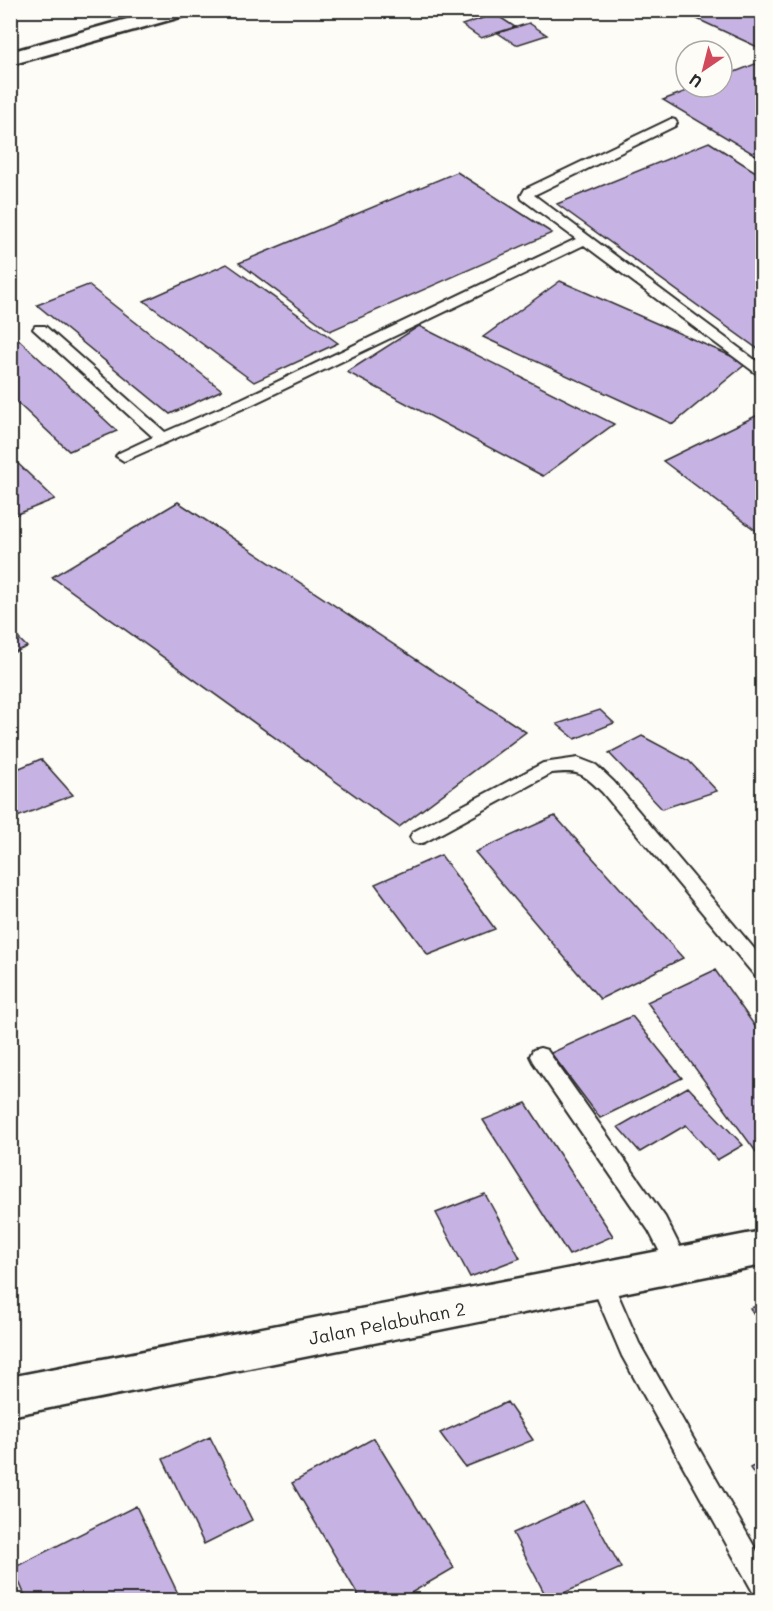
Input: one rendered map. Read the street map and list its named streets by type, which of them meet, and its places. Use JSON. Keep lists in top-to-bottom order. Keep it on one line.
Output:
{"streets":{"main road":["Jalan Pelabuhan 2"]},"north":"bottom left"}
